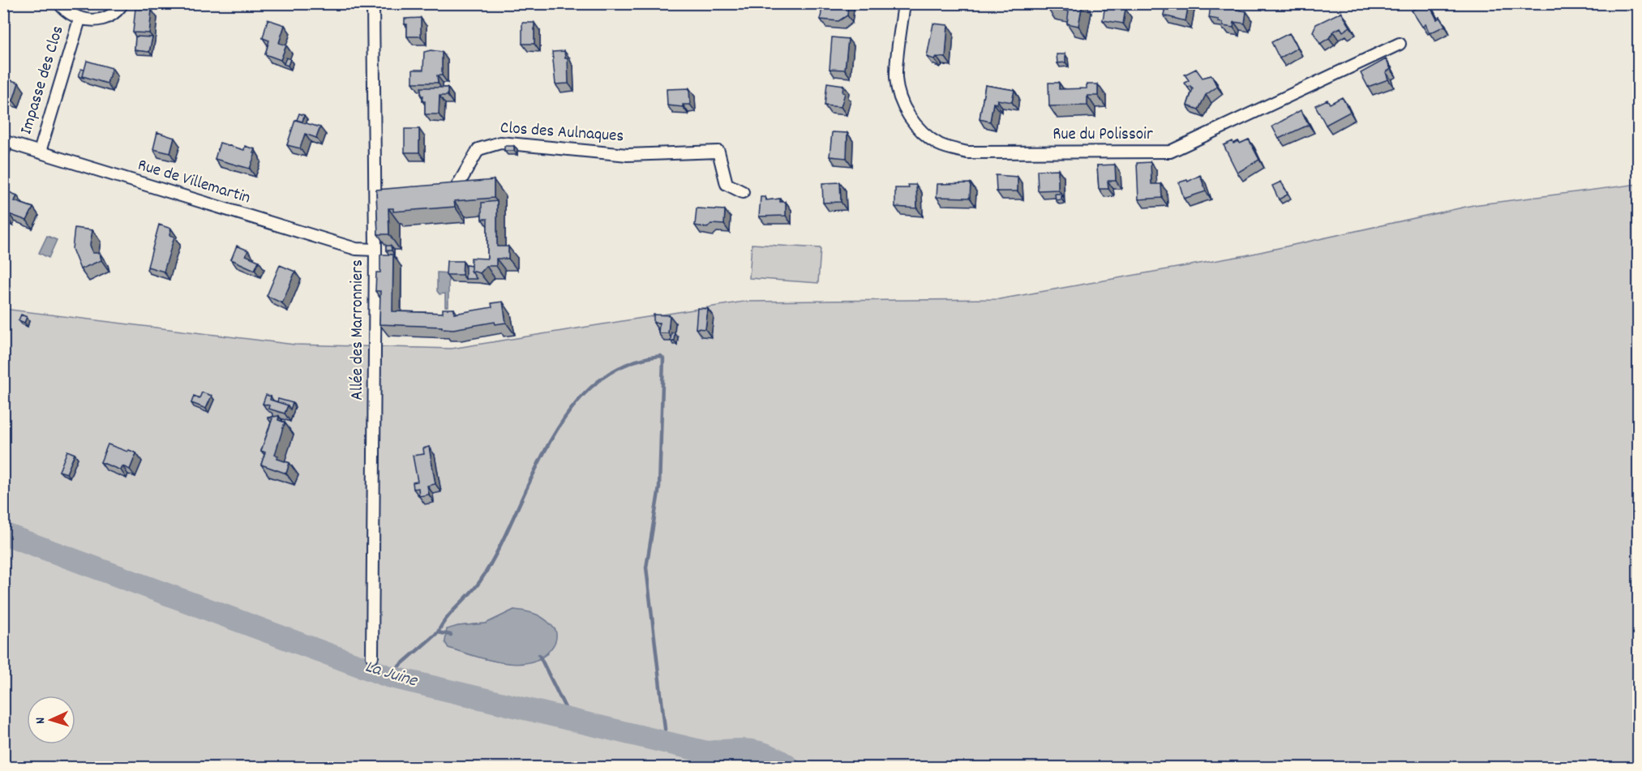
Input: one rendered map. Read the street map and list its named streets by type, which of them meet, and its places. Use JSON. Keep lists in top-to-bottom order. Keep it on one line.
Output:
{"streets":{"street":["Impasse des Clos","Clos des Aulnaques","Rue du Polissoir","Rue de Villemartin","Allée des Marronniers"]},"crossings":[["Impasse des Clos","Rue de Villemartin"],["Rue de Villemartin","Allée des Marronniers"]],"water":["La Juine"],"north":"left"}
